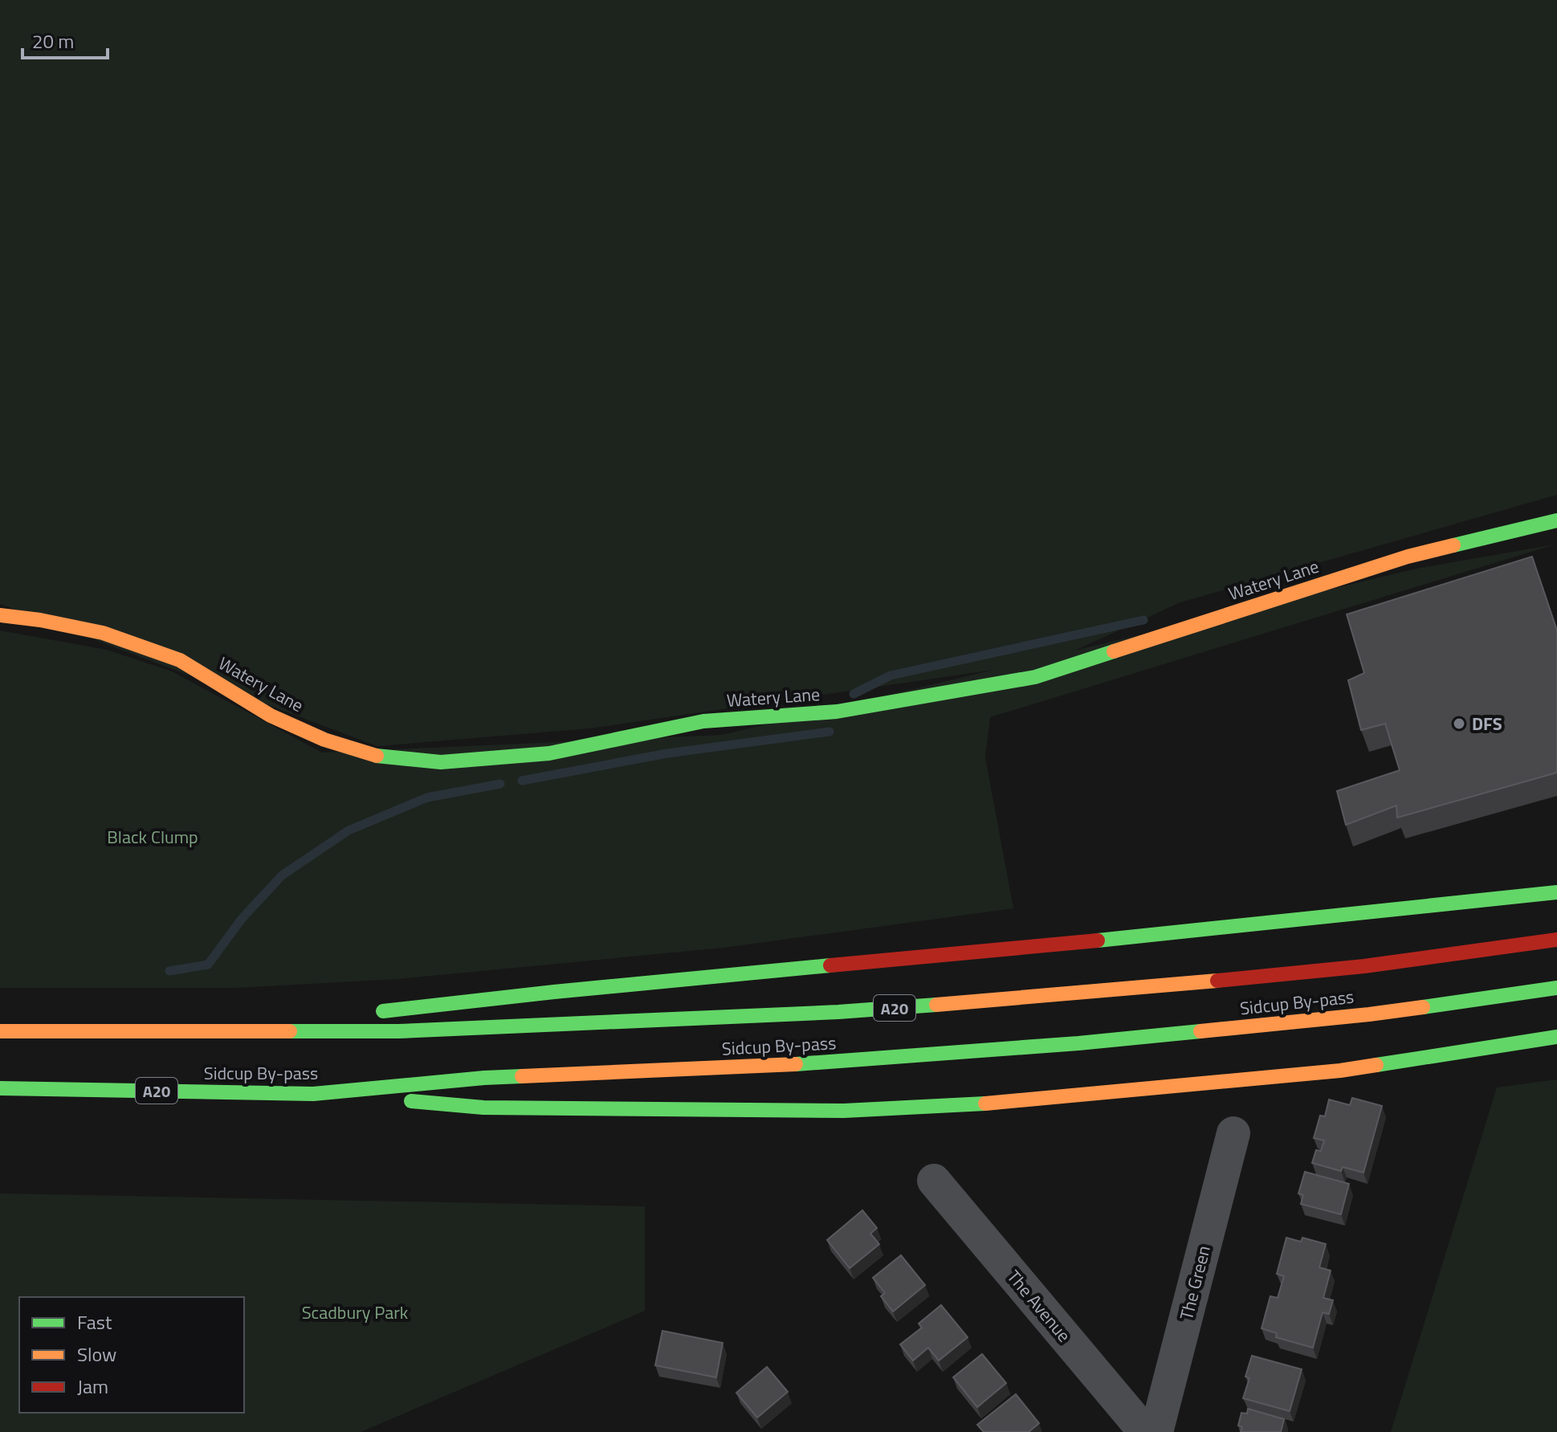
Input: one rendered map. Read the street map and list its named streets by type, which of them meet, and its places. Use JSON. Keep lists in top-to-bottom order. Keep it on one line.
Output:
{"streets":{"main road":["Watery Lane","Sidcup By-pass","A20"],"street":["The Green","The Avenue"]},"crossings":[["Sidcup By-pass","A20"]],"parks":["Black Clump","Scadbury Park"],"places":["DFS"],"legend":["Fast","Slow","Jam"],"scale_bar":"20 m"}
